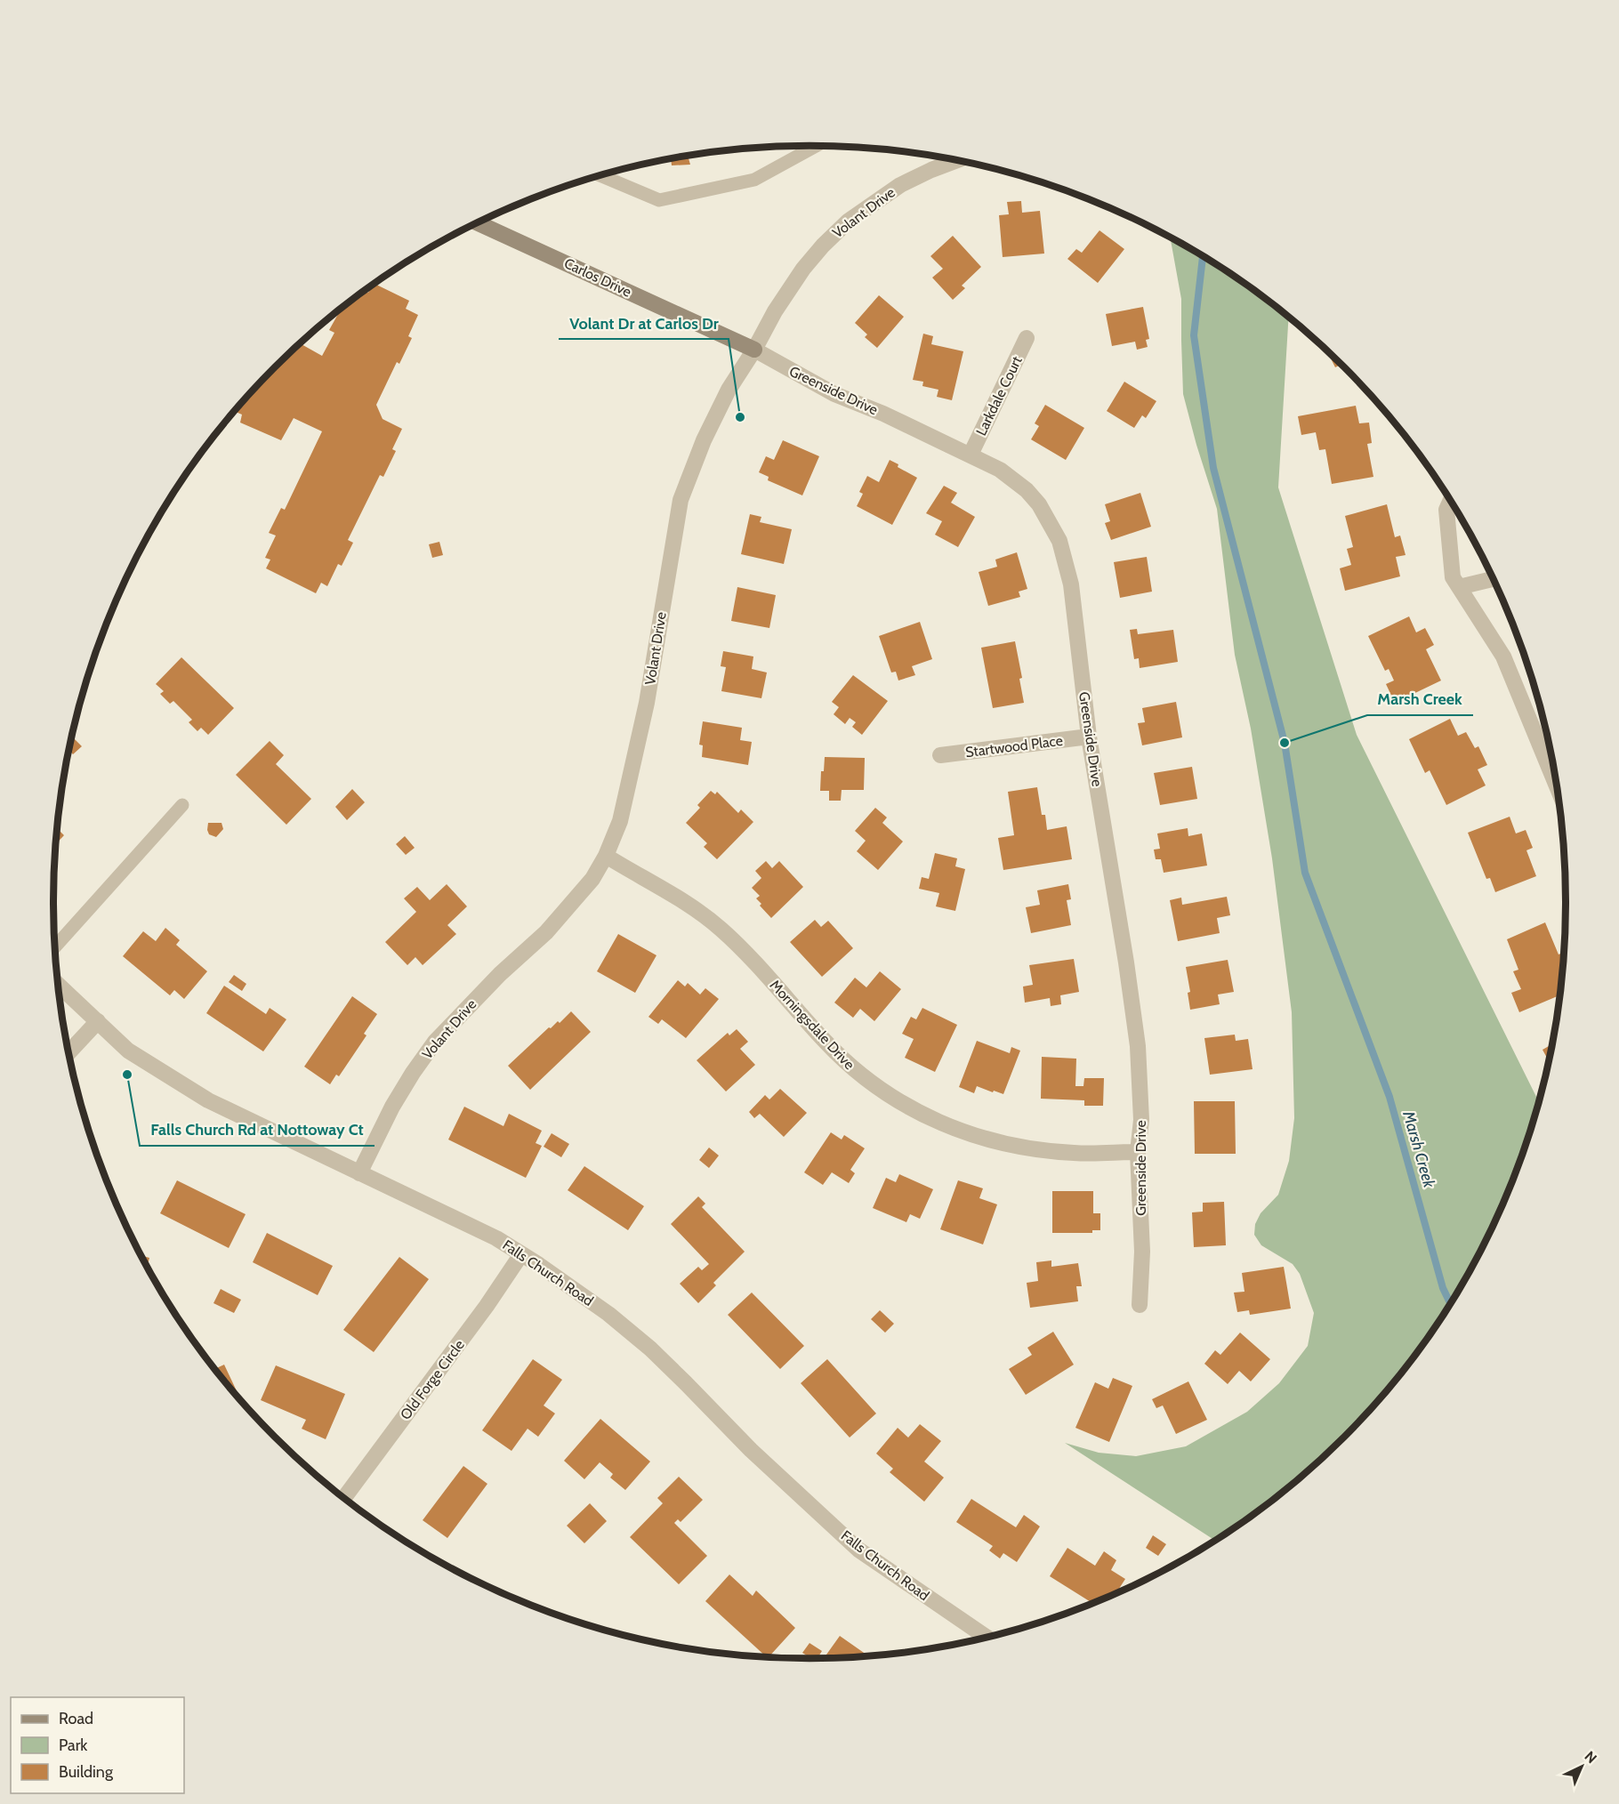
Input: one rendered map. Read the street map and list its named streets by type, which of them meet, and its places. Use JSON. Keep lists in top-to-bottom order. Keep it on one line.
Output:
{"streets":{"street":["Volant Drive","Carlos Drive","Greenside Drive","Larkdale Court","Startwood Place","Morningsdale Drive","Falls Church Road","Old Forge Circle"]},"crossings":[["Volant Drive","Carlos Drive"],["Volant Drive","Greenside Drive"],["Volant Drive","Morningsdale Drive"],["Volant Drive","Falls Church Road"],["Carlos Drive","Greenside Drive"],["Greenside Drive","Larkdale Court"],["Greenside Drive","Startwood Place"],["Greenside Drive","Morningsdale Drive"],["Falls Church Road","Old Forge Circle"]],"water":["Marsh Creek"],"places":["Volant Dr at Carlos Dr","Marsh Creek","Falls Church Rd at Nottoway Ct"],"legend":["Road","Park","Building"],"north":"top right"}
